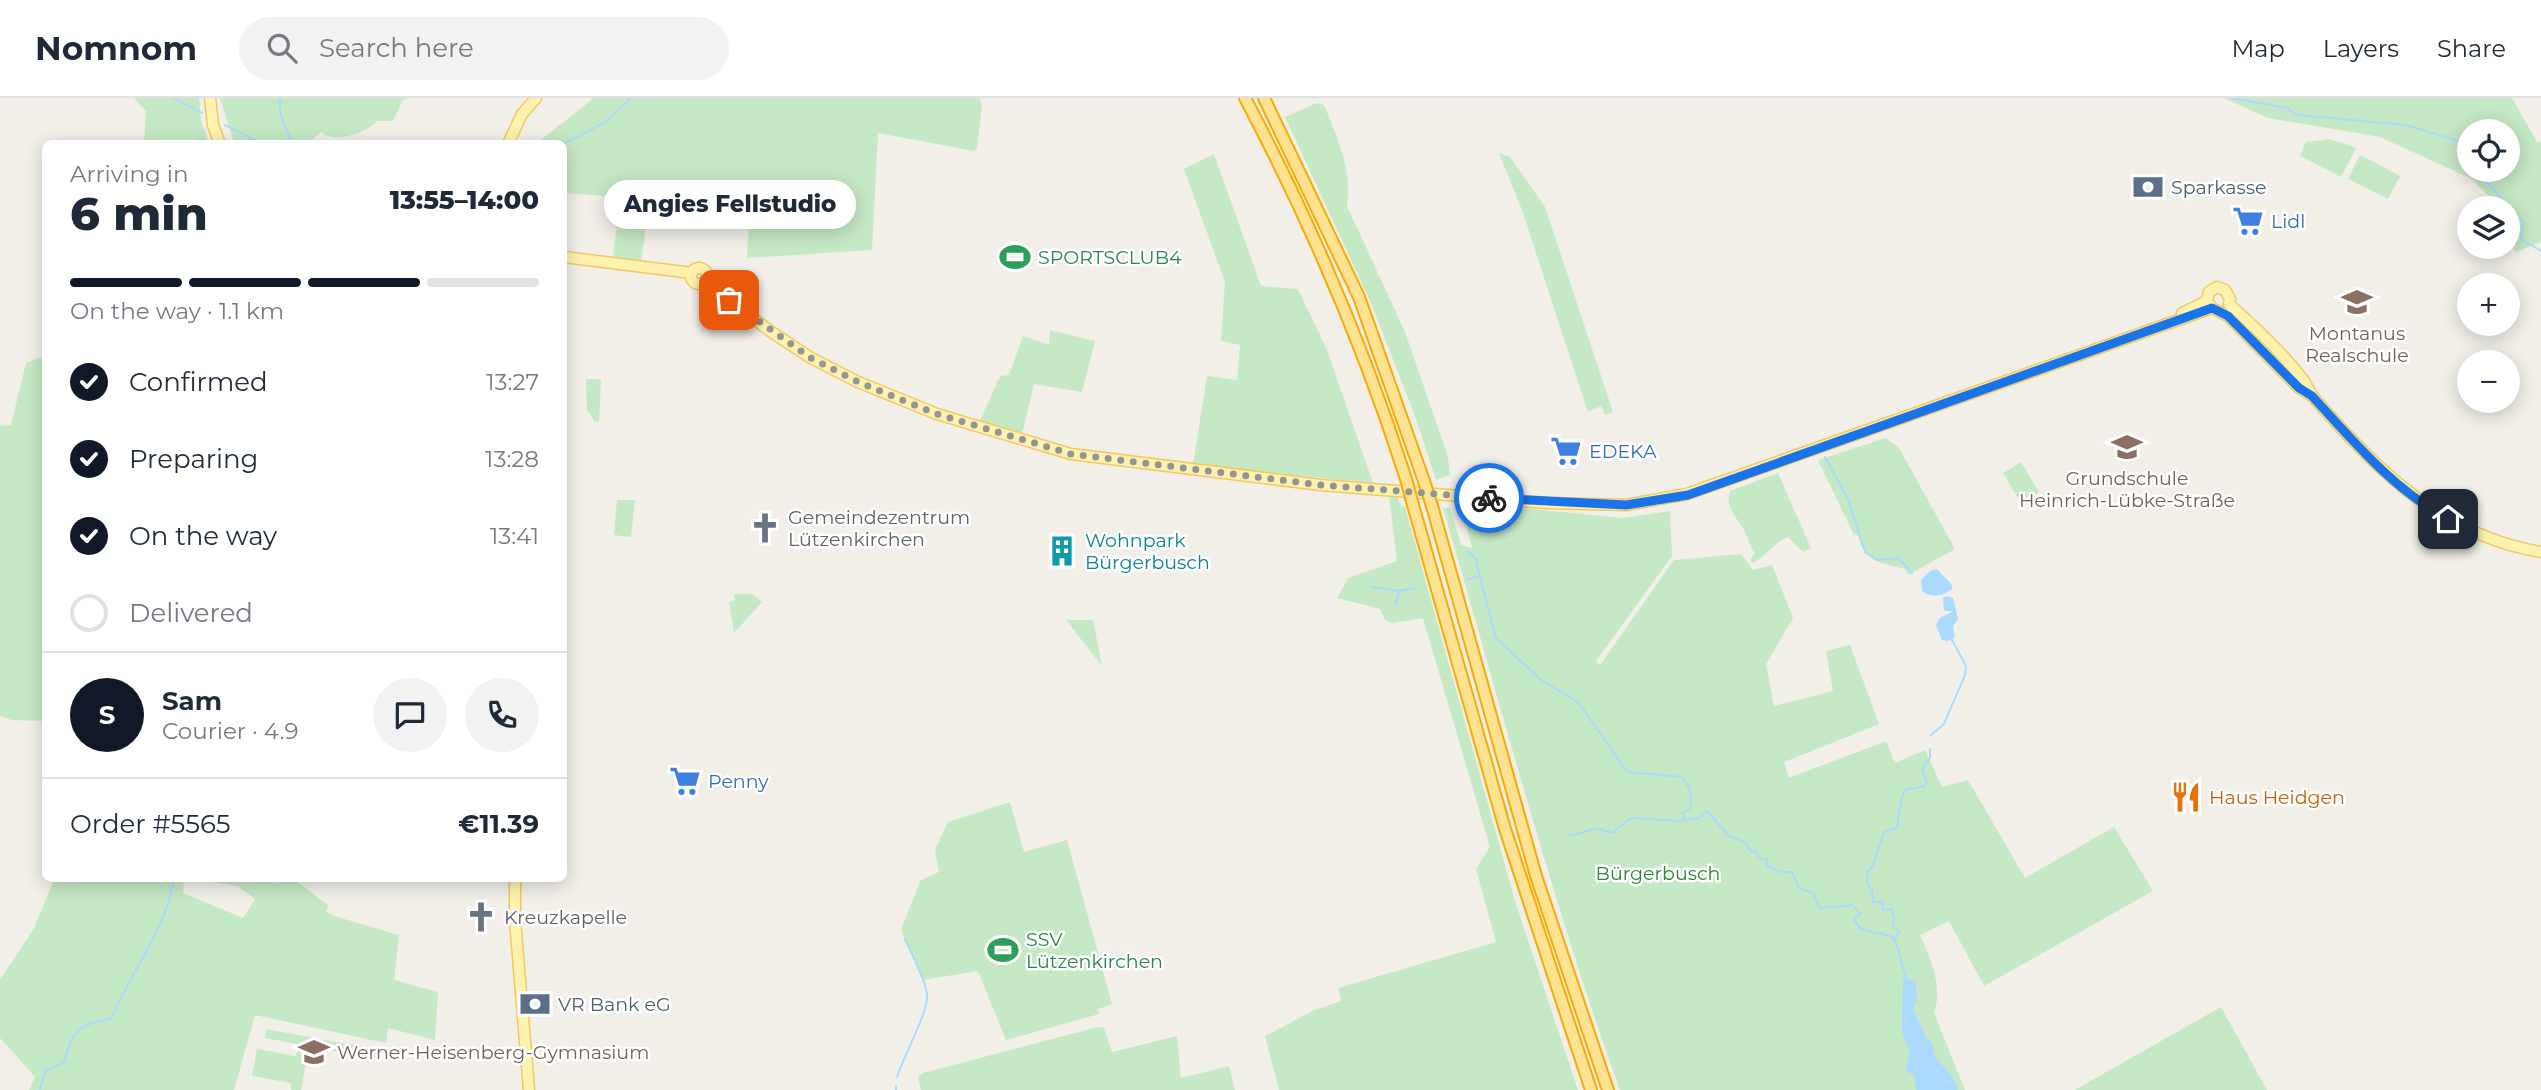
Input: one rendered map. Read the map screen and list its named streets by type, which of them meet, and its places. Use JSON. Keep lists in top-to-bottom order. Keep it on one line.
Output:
{"parks":["Bürgerbusch"],"places":{"bank":["Sparkasse","VR Bank eG"],"supermarket":["Lidl","EDEKA","Penny"],"sports":["SPORTSCLUB4","SSV Lützenkirchen"],"other":["Angies Fellstudio"],"school or university":["Montanus Realschule","Grundschule Heinrich-Lübke-Straße","Werner-Heisenberg-Gymnasium"],"church":["Gemeindezentrum Lützenkirchen","Kreuzkapelle"],"building":["Wohnpark Bürgerbusch"],"restaurant":["Haus Heidgen"]},"page":{"header":"Nomnom","search":"Search here","nav":["Map","Layers","Share"],"map_buttons":["+","−"],"heading":["6 min","Arriving in","13:55–14:00"],"panel":["Sam","Courier · 4.9","Order #5565","€11.39"],"bubble":"Angies Fellstudio","bar":"On the way · 1.1 km","list":[["Confirmed","13:27"],["Preparing","13:28"],["On the way","13:41"],"Delivered"],"round":"S"}}
